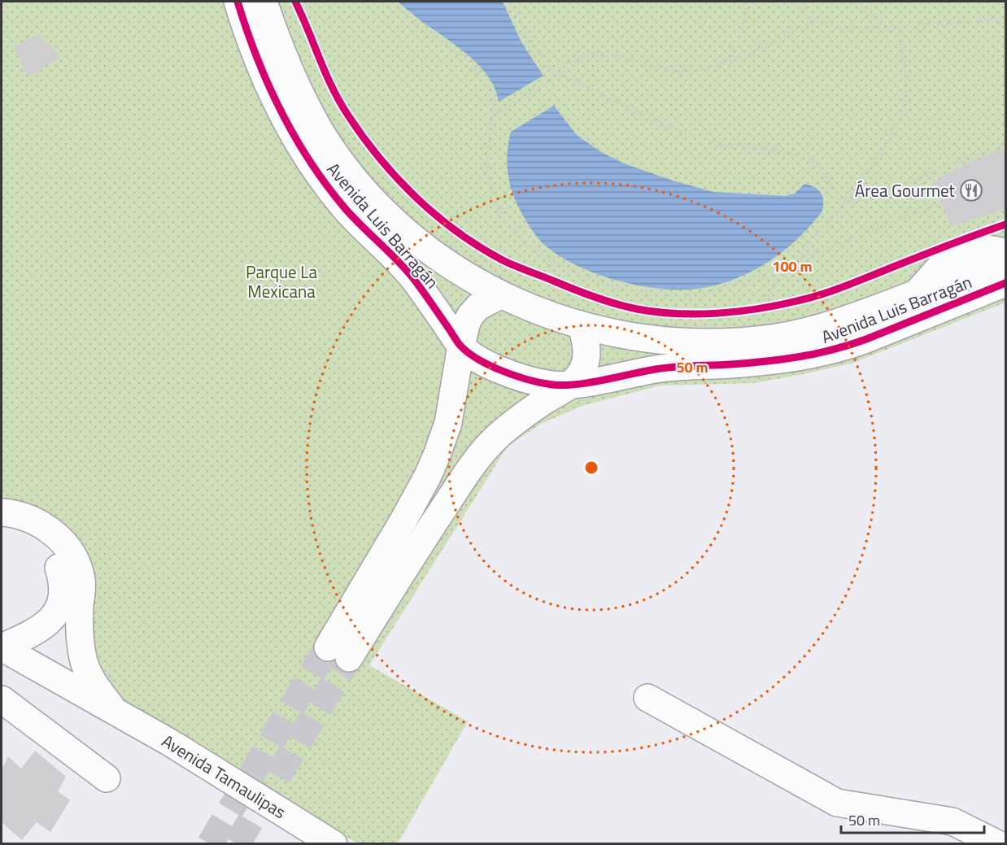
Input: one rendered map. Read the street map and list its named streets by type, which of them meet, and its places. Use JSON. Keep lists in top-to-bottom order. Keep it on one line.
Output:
{"streets":{"street":["Avenida Luis Barragán","Avenida Tamaulipas"]},"parks":["Parque La Mexicana"],"places":{"restaurant":["Área Gourmet"]},"scale_bar":"50 m","rings":["100 m","50 m"]}
